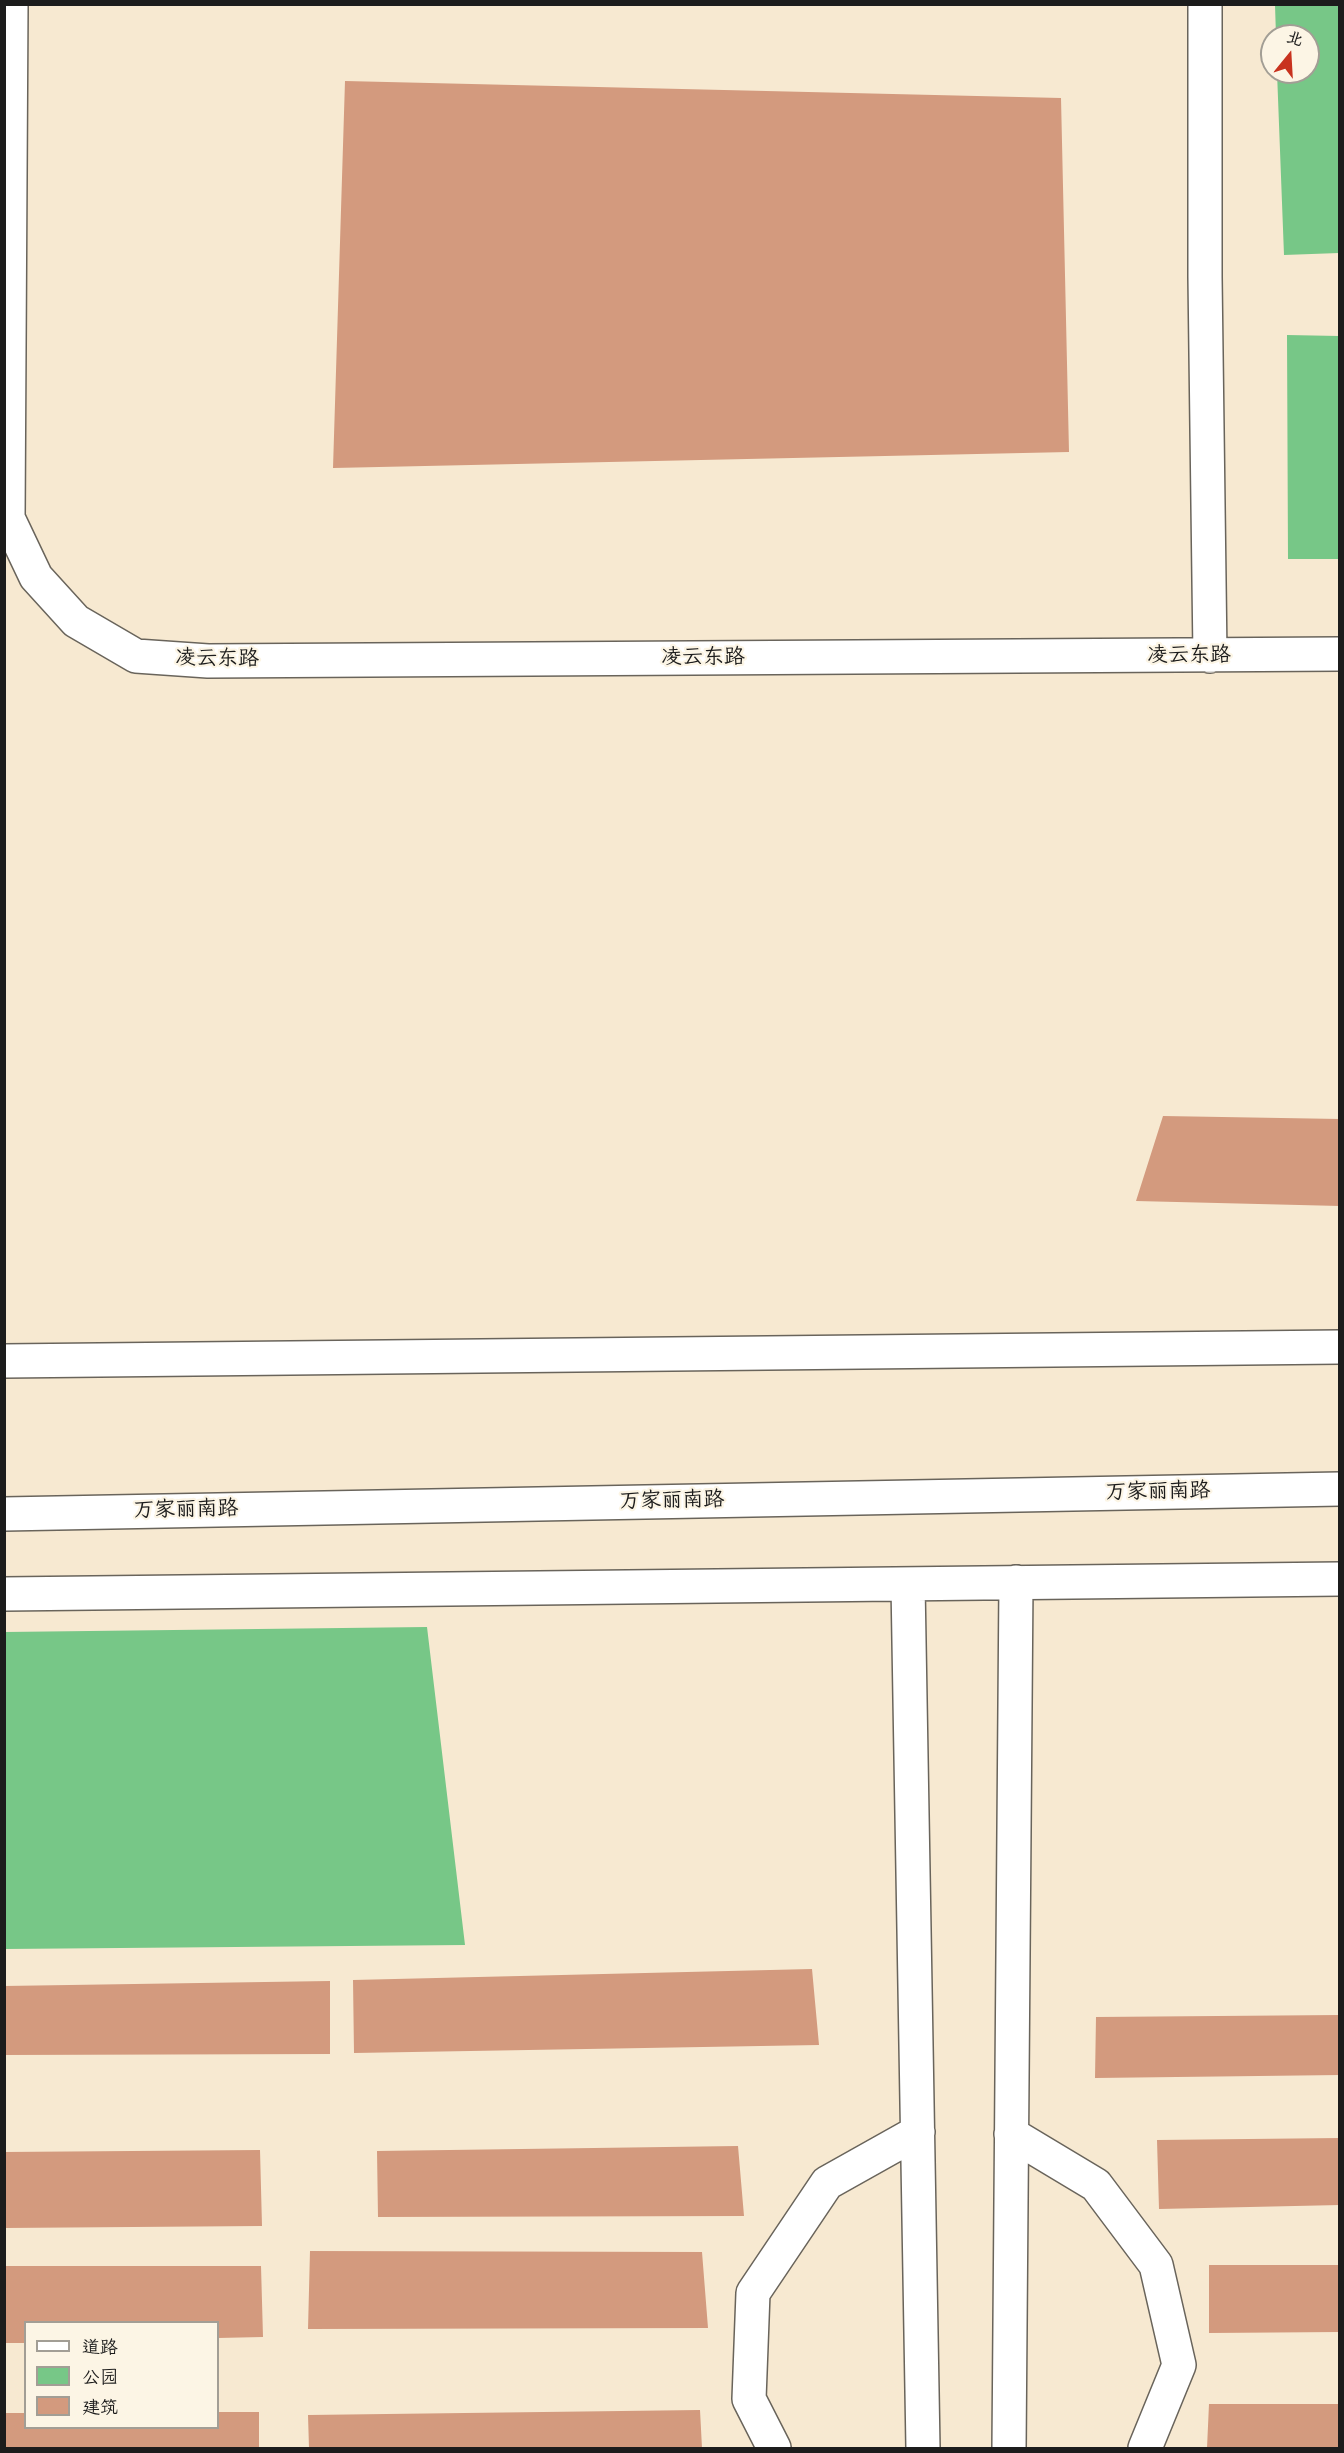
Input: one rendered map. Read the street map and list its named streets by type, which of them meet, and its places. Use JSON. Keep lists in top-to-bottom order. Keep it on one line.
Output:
{"streets":{"street":["凌云东路","万家丽南路"]},"legend":["道路","公园","建筑"],"north":"top"}
